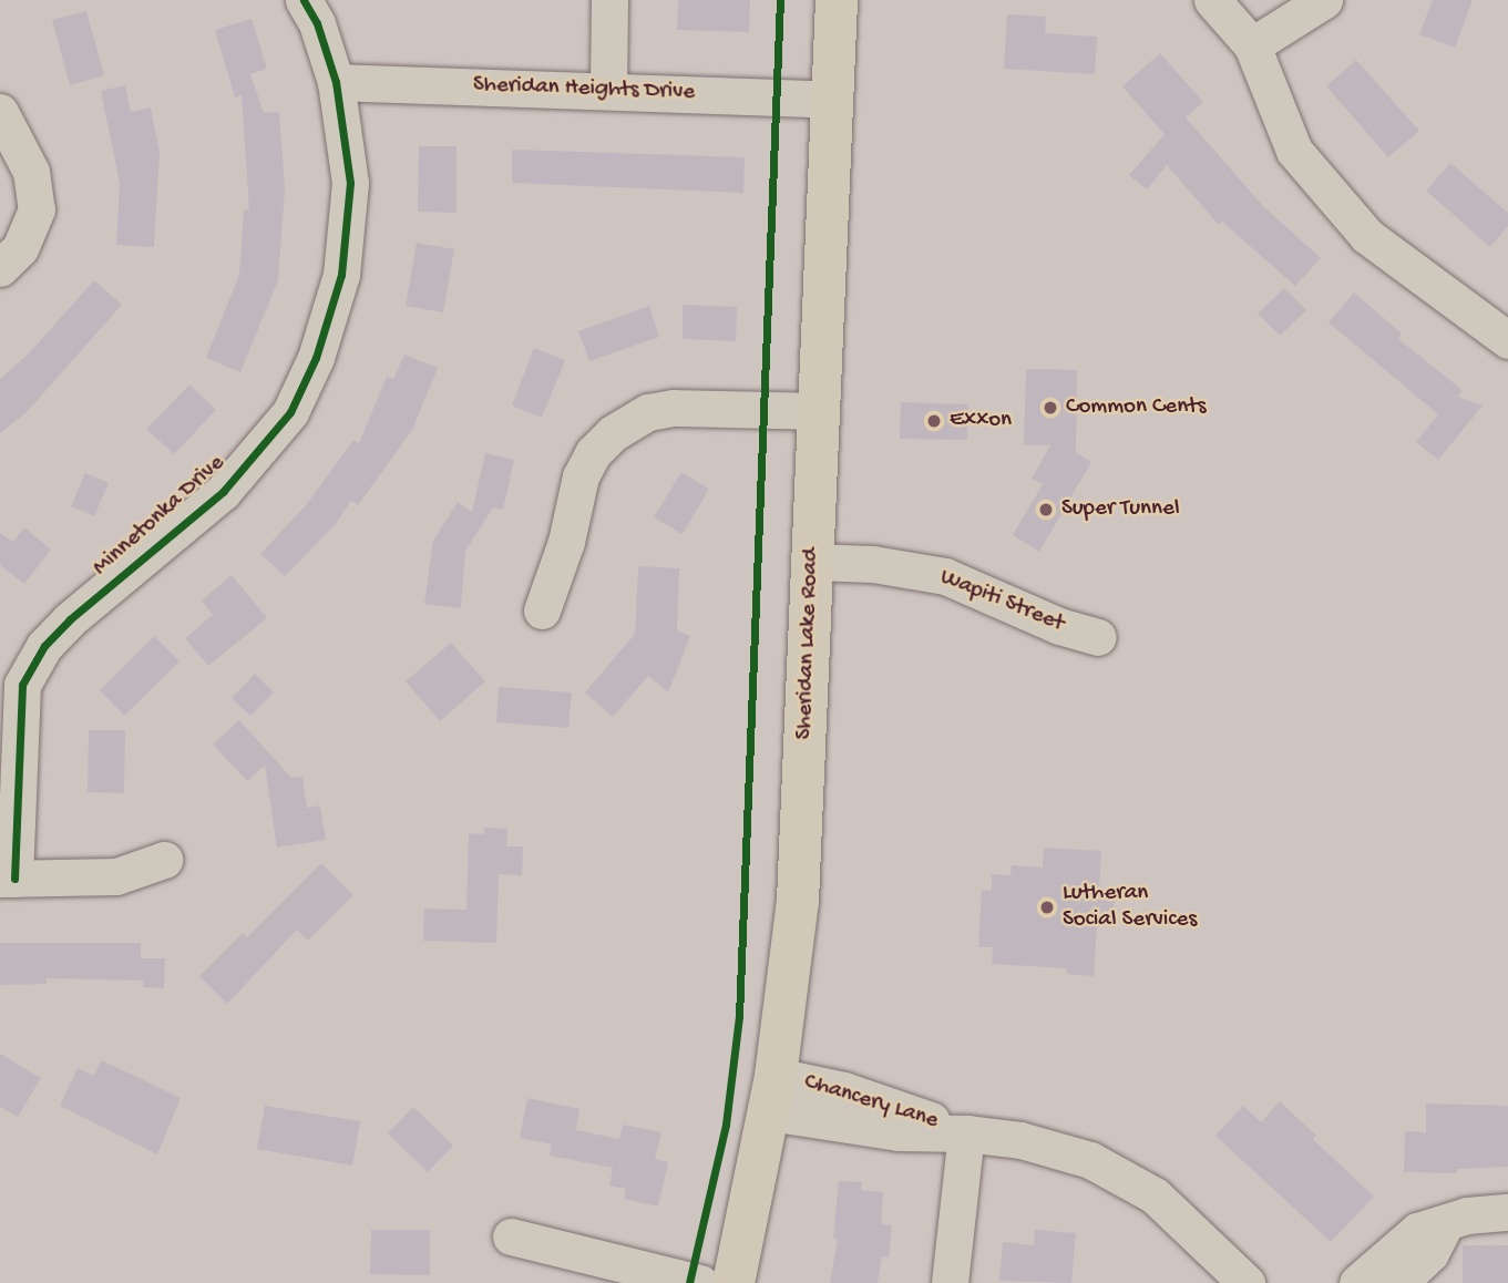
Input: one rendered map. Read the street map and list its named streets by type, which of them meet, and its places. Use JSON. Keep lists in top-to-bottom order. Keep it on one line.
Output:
{"streets":{"main road":["Sheridan Lake Road"],"street":["Sheridan Heights Drive","Minnetonka Drive","Wapiti Street","Chancery Lane"]},"crossings":[["Sheridan Heights Drive","Minnetonka Drive"],["Sheridan Heights Drive","Sheridan Lake Road"],["Wapiti Street","Sheridan Lake Road"],["Sheridan Lake Road","Chancery Lane"]],"places":["Common Cents","Exxon","Super Tunnel","Lutheran Social Services"]}
